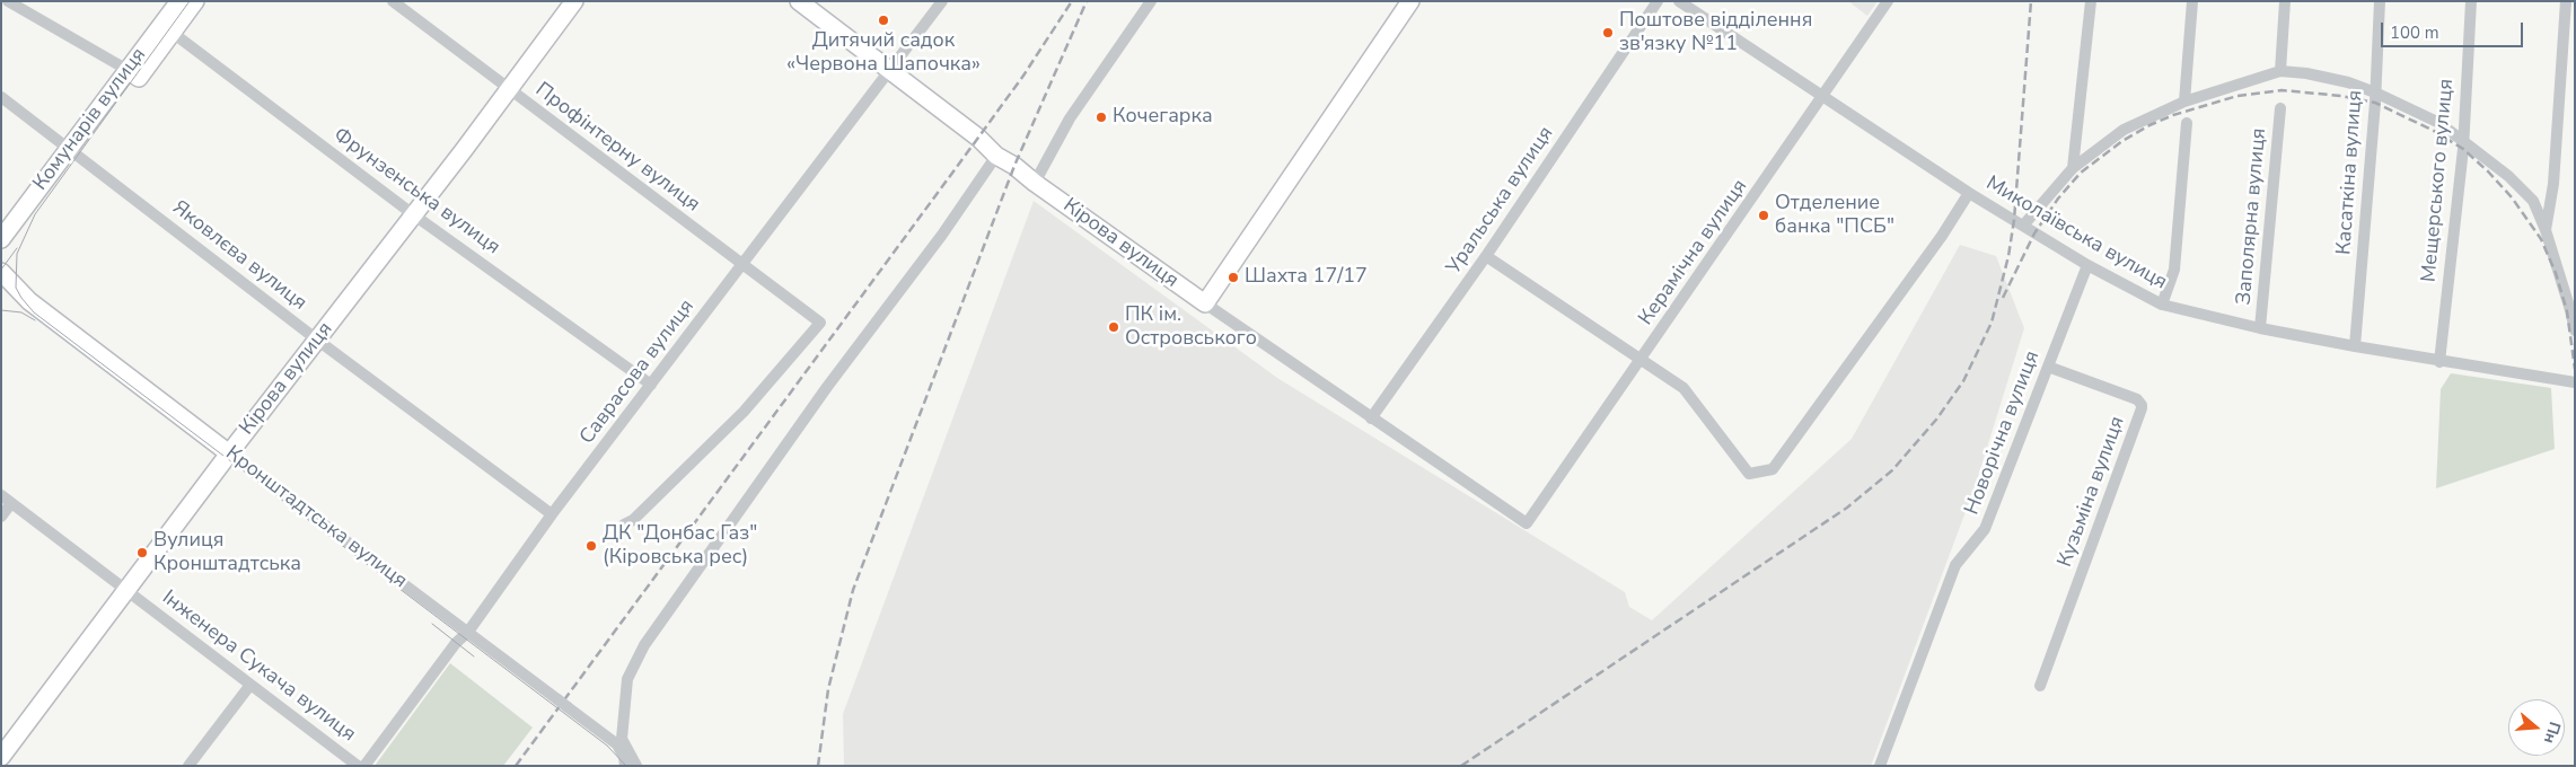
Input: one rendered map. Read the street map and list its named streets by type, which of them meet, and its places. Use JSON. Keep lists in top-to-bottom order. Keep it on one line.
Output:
{"streets":{"main road":["Комунарів вулиця","Кірова вулиця","Кронштадтська вулиця"],"street":["Профінтерну вулиця","Касаткіна вулиця","Мещерського вулиця","Фрунзенська вулиця","Уральська вулиця","Заполярна вулиця","Миколаївська вулиця","Керамічна вулиця","Яковлєва вулиця","Саврасова вулиця","Новорічна вулиця","Кузьміна вулиця","Інженера Сукача вулиця"]},"crossings":[["Комунарів вулиця","Фрунзенська вулиця"],["Комунарів вулиця","Яковлєва вулиця"],["Профінтерну вулиця","Кірова вулиця"],["Профінтерну вулиця","Саврасова вулиця"],["Касаткіна вулиця","Миколаївська вулиця"],["Мещерського вулиця","Миколаївська вулиця"],["Фрунзенська вулиця","Кірова вулиця"],["Фрунзенська вулиця","Саврасова вулиця"],["Уральська вулиця","Керамічна вулиця"],["Заполярна вулиця","Миколаївська вулиця"],["Миколаївська вулиця","Керамічна вулиця"],["Миколаївська вулиця","Новорічна вулиця"],["Кірова вулиця","Яковлєва вулиця"],["Кірова вулиця","Саврасова вулиця"],["Кірова вулиця","Кронштадтська вулиця"],["Кірова вулиця","Інженера Сукача вулиця"],["Яковлєва вулиця","Саврасова вулиця"],["Саврасова вулиця","Кронштадтська вулиця"],["Новорічна вулиця","Кузьміна вулиця"]],"places":["Дитячий садок «Червона Шапочка»","Поштове відділення зв'язку №11","Кочегарка","Отделение банка \"ПСБ\"","Шахта 17/17","ПК ім. Островського","ДК \"Донбас Газ\" (Кіровська рес)","Вулиця Кронштадтська"],"scale_bar":"100 m","north":"right"}
